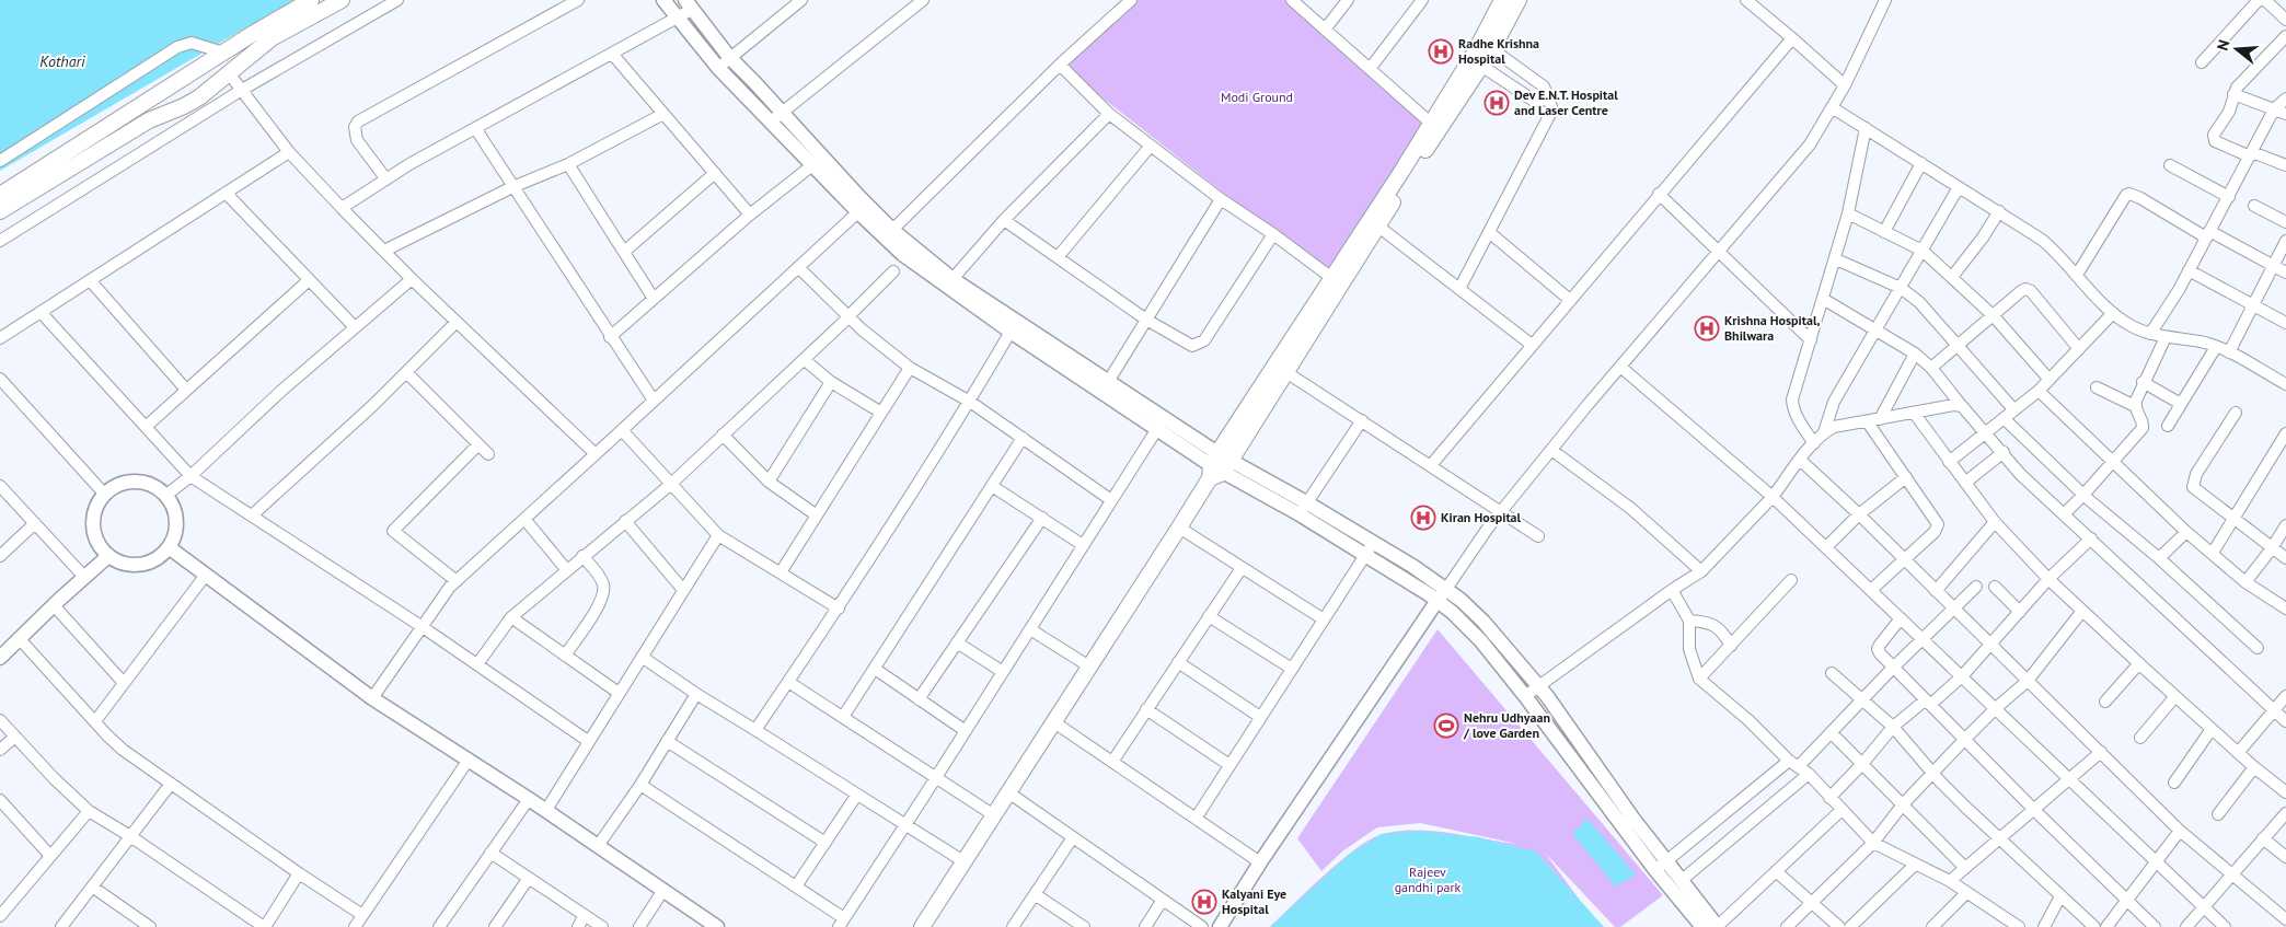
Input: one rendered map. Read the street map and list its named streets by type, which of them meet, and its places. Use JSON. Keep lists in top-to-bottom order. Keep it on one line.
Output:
{"water":["Kothari"],"parks":["Modi Ground","Rajeev gandhi park"],"places":{"hospital":["Radhe Krishna Hospital","Dev E.N.T. Hospital and Laser Centre","Krishna Hospital, Bhilwara","Kiran Hospital","Kalyani Eye Hospital"],"sports":["Nehru Udhyaan / love Garden"]},"north":"left"}
